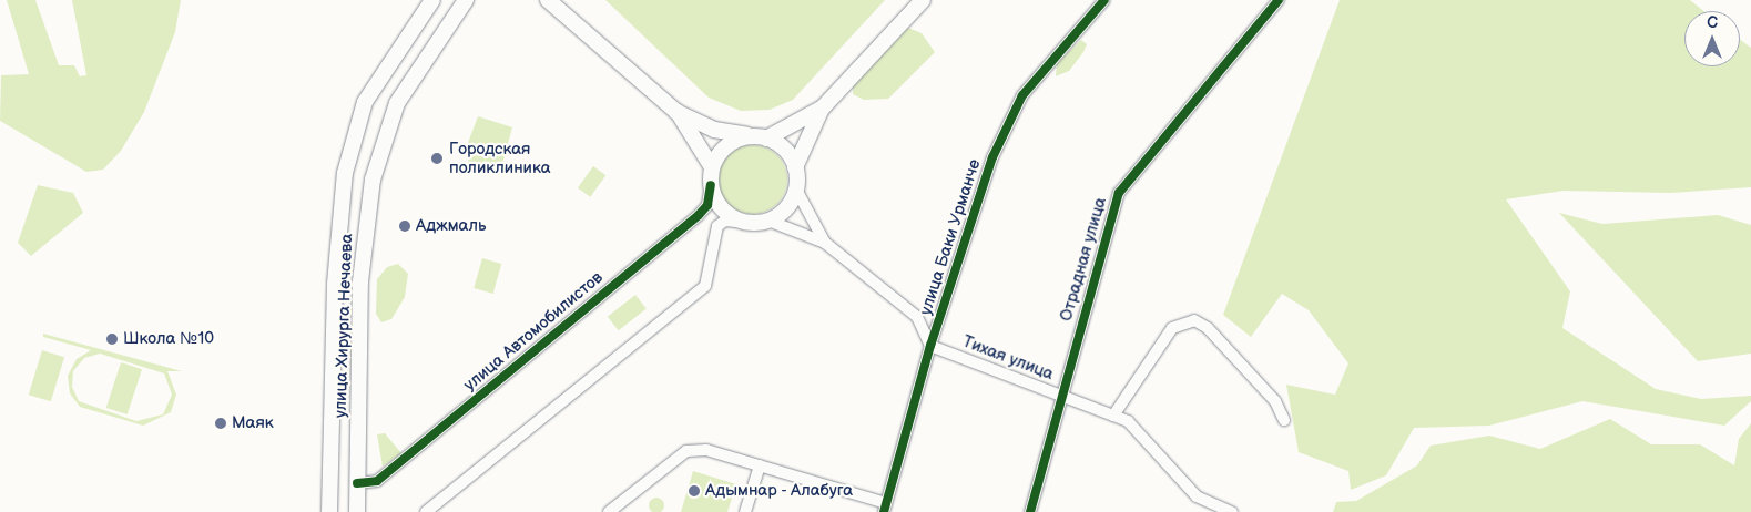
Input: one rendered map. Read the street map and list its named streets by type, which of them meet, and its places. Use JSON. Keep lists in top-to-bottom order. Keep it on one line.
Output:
{"streets":{"main road":["улица Хирурга Нечаева"],"street":["улица Баки Урманче","Отрадная улица","улица Автомобилистов","Тихая улица"]},"crossings":[["улица Баки Урманче","Тихая улица"],["Отрадная улица","Тихая улица"],["улица Хирурга Нечаева","улица Автомобилистов"]],"places":["Городская поликлиника","Аджмаль","Школа №10","Маяк","Адымнар - Алабуга"],"north":"top"}
